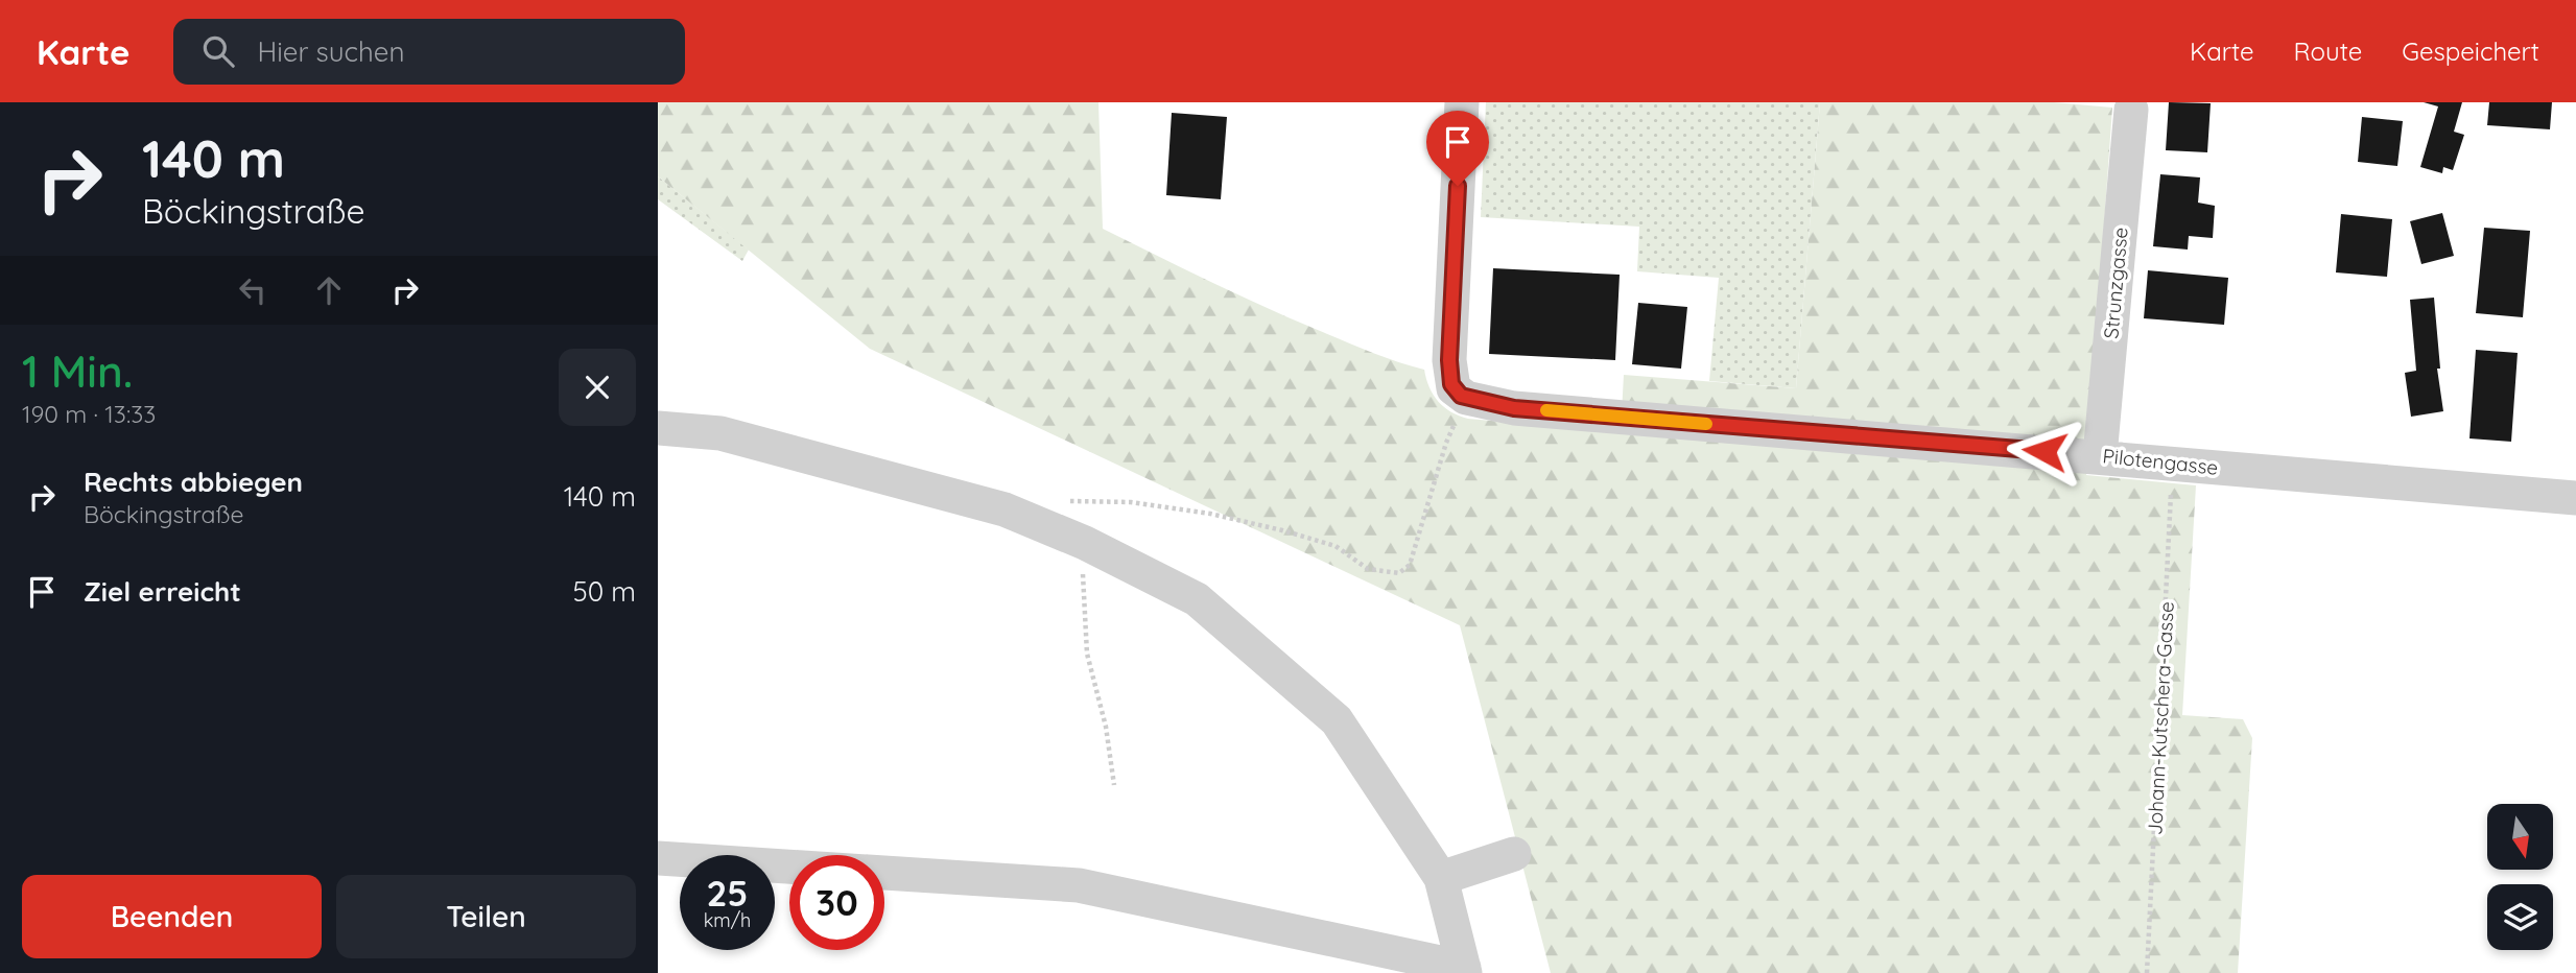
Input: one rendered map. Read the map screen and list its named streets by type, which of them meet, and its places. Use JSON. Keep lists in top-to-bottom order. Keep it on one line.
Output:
{"streets":{"street":["Strunzgasse","Pilotengasse"],"path":["Johann-Kutschera-Gasse"]},"crossings":[["Strunzgasse","Pilotengasse"],["Pilotengasse","Johann-Kutschera-Gasse"]],"north":"bottom","page":{"header":"Karte","search":"Hier suchen","nav":["Karte","Route","Gespeichert"],"turn":["140 m","Böckingstraße"],"heading":["1 Min.","190 m · 13:33"],"list":[{"name":"Rechts abbiegen","note":"Böckingstraße","value":"140 m"},{"name":"Ziel erreicht","value":"50 m"}],"speed":"25 km/h","limit":"30","buttons":["Beenden","Teilen"]}}
